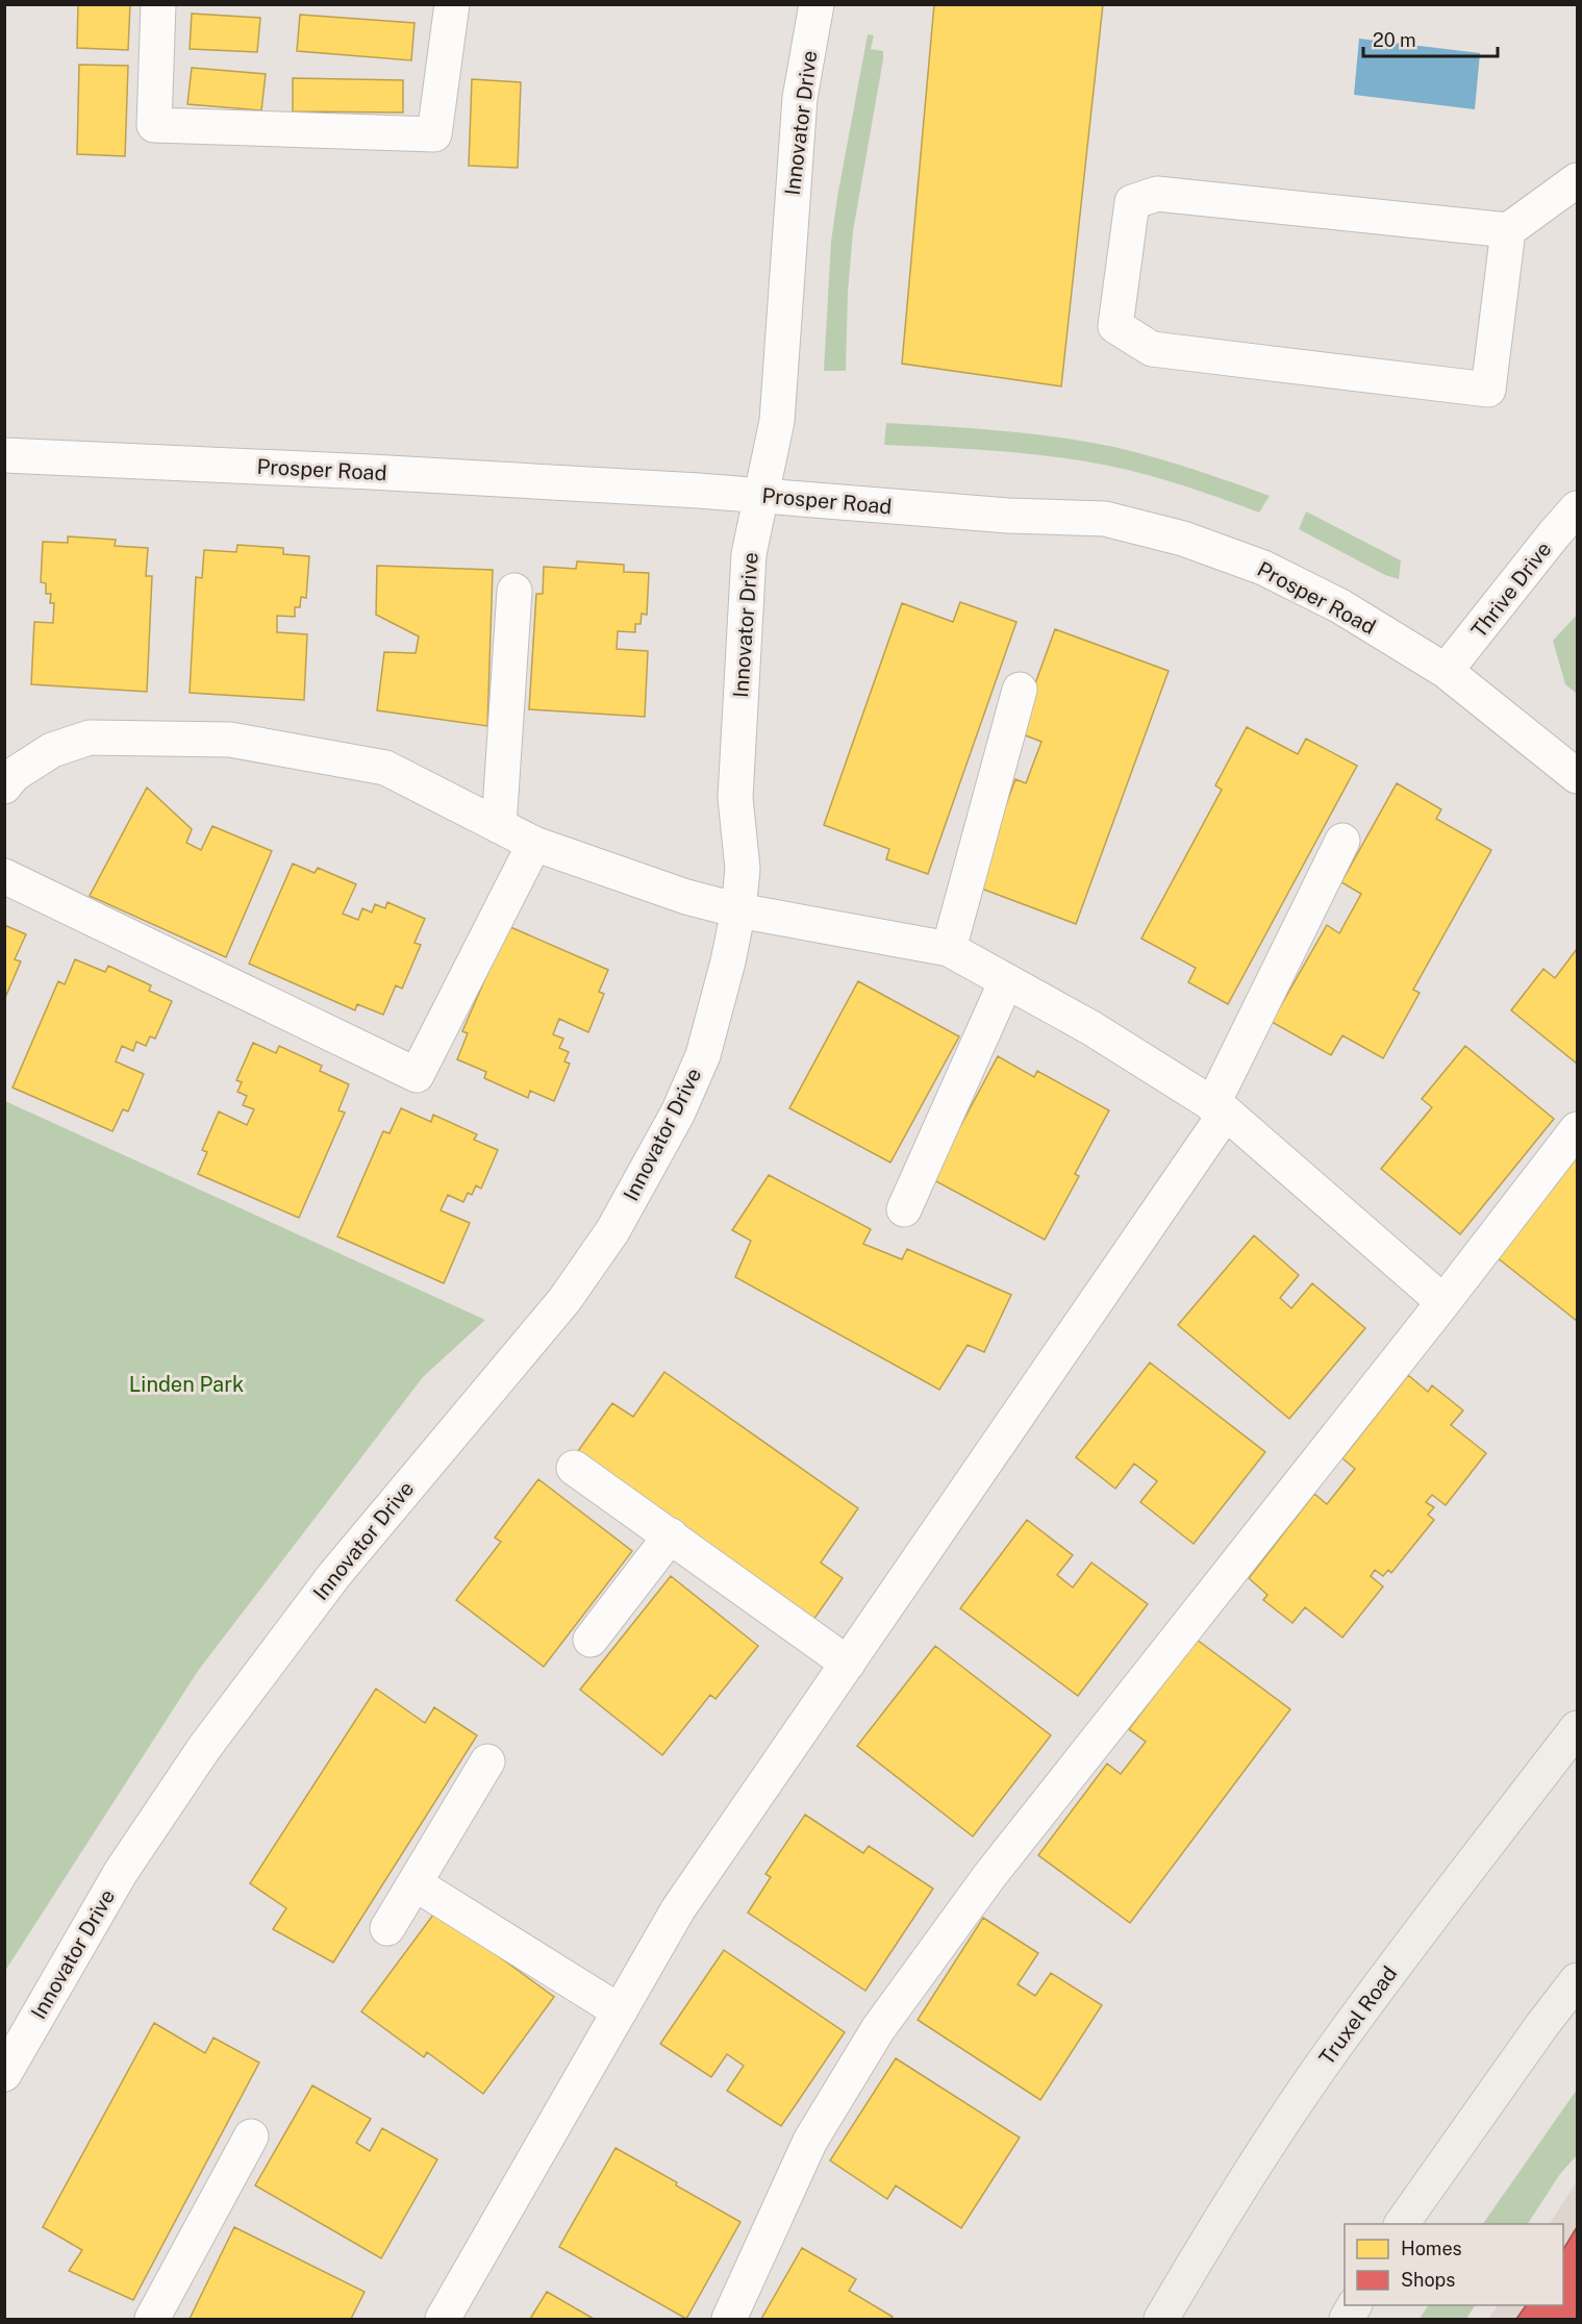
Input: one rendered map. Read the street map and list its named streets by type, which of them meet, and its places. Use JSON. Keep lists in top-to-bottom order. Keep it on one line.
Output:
{"streets":{"main road":["Truxel Road"],"street":["Innovator Drive","Prosper Road","Thrive Drive"]},"crossings":[["Innovator Drive","Prosper Road"],["Prosper Road","Thrive Drive"]],"parks":["Linden Park"],"legend":["Homes","Shops"],"scale_bar":"20 m"}
